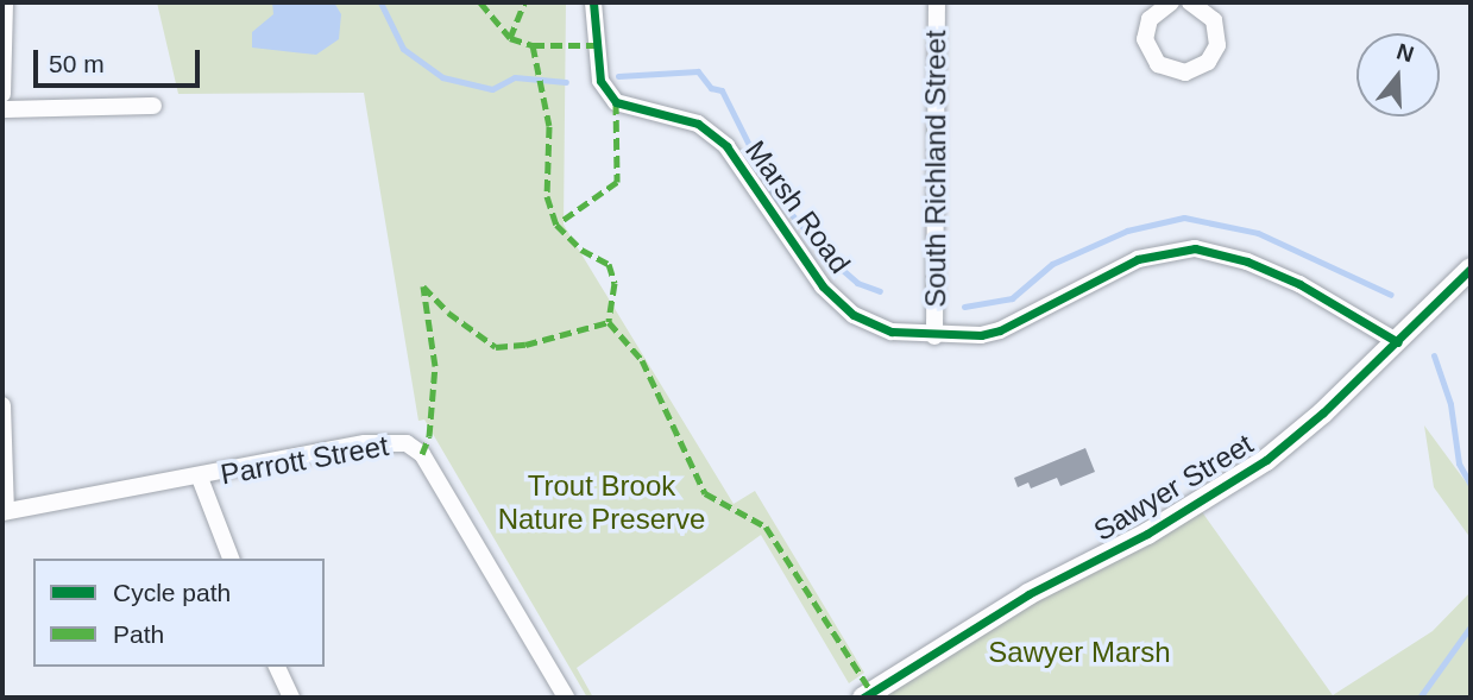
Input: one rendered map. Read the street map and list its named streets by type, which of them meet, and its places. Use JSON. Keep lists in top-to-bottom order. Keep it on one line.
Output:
{"streets":{"street":["South Richland Street","Marsh Road","Parrott Street","Sawyer Street"]},"crossings":[["South Richland Street","Marsh Road"],["Marsh Road","Sawyer Street"]],"parks":["Trout Brook Nature Preserve","Sawyer Marsh"],"legend":["Cycle path","Path"],"scale_bar":"50 m","north":"top"}
